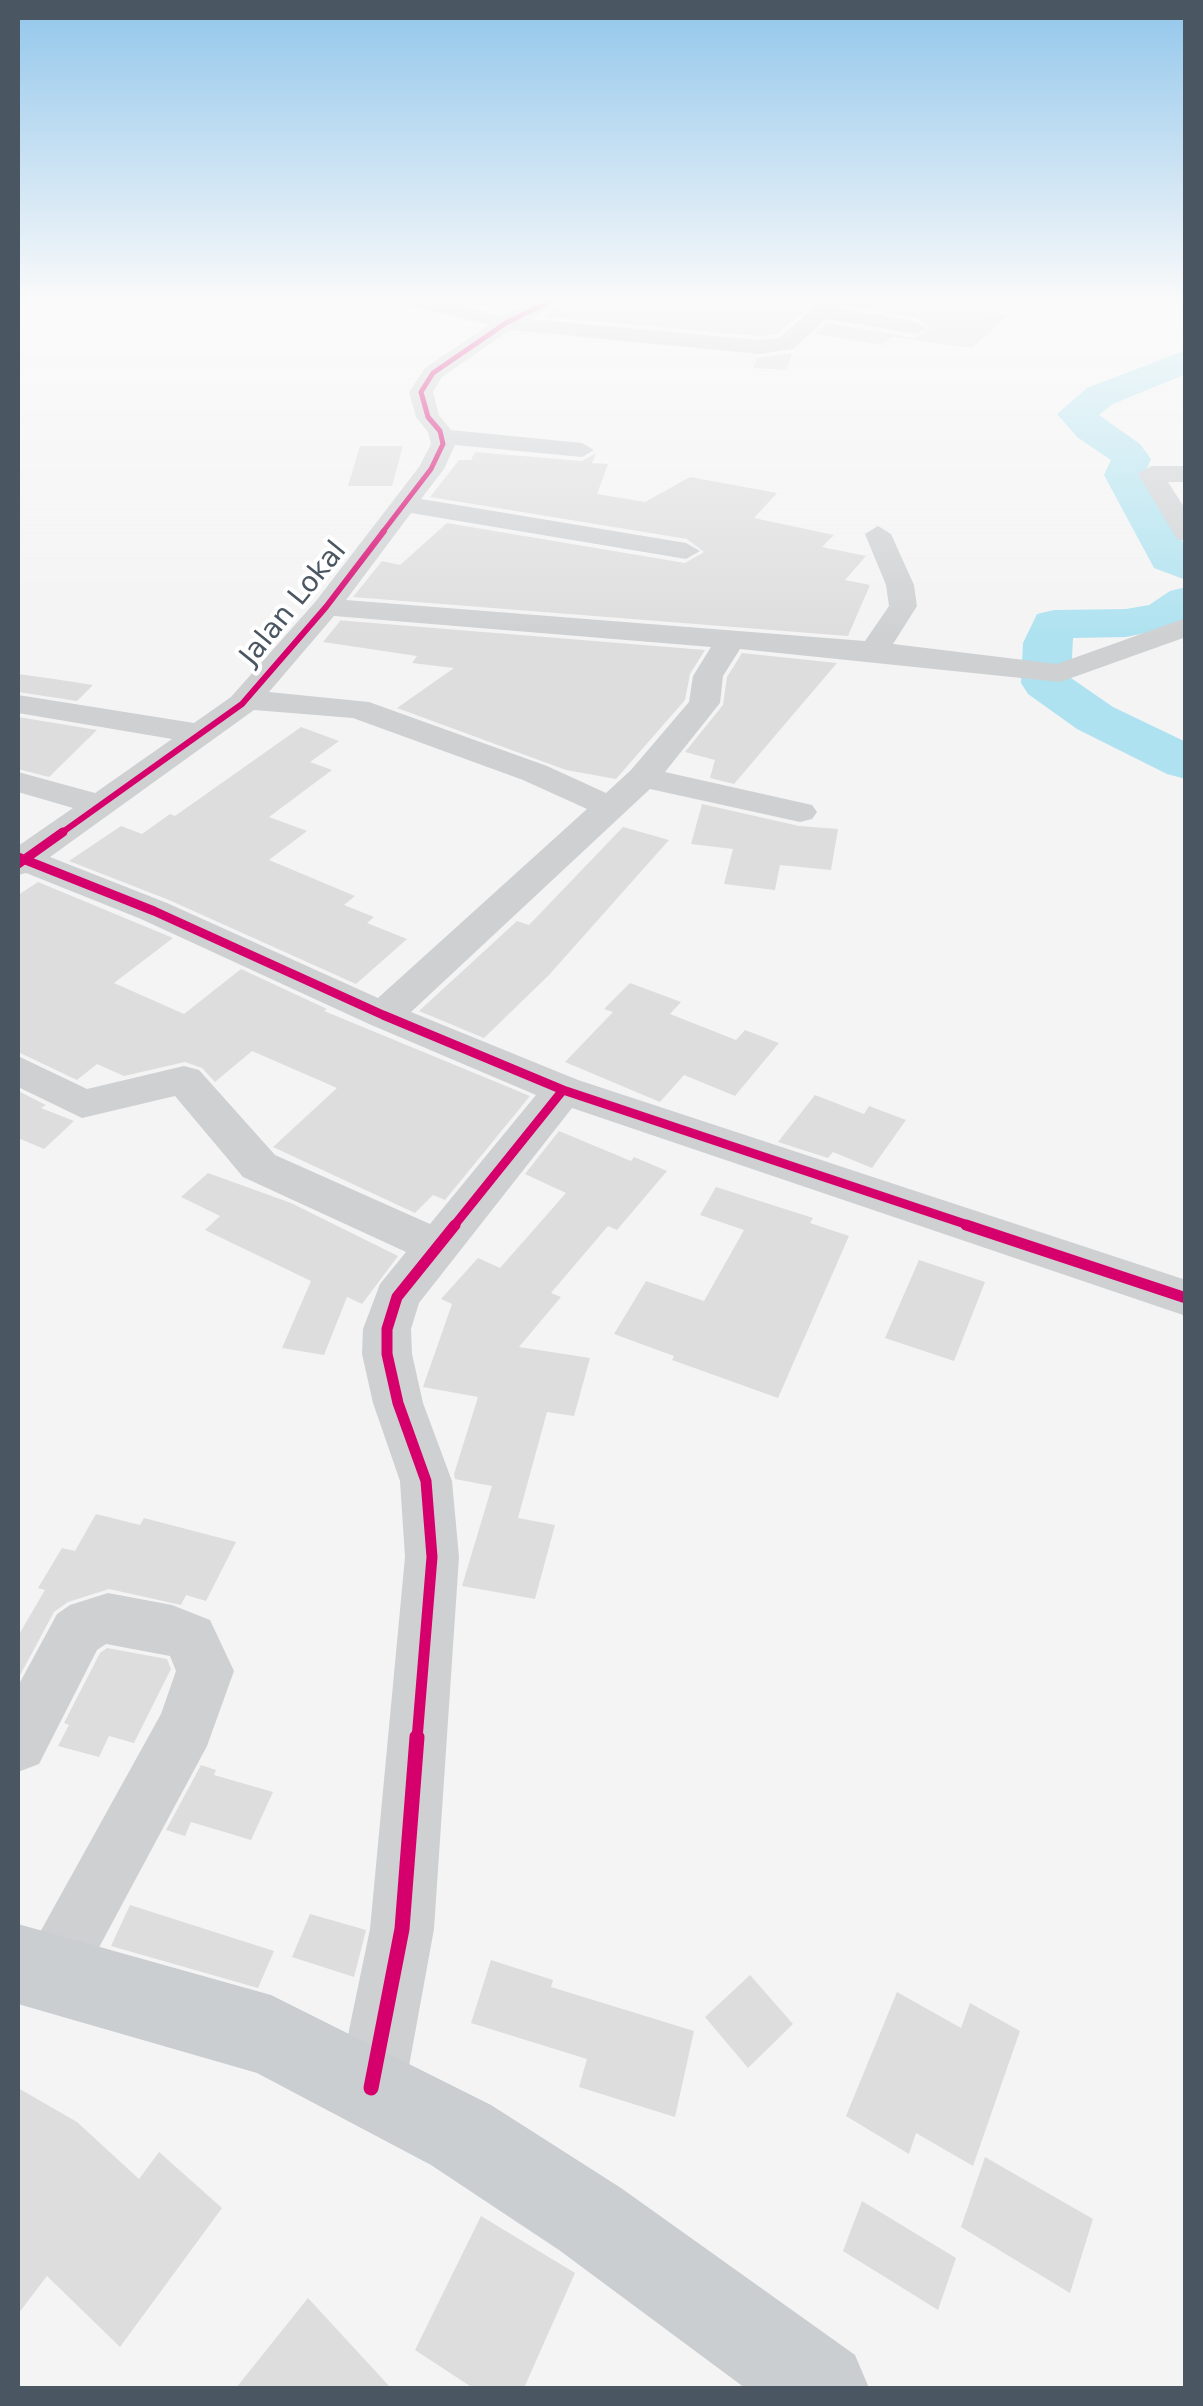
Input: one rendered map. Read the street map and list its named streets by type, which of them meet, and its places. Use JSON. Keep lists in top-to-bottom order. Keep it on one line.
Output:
{"streets":{"street":["Jalan Lokal"]}}
